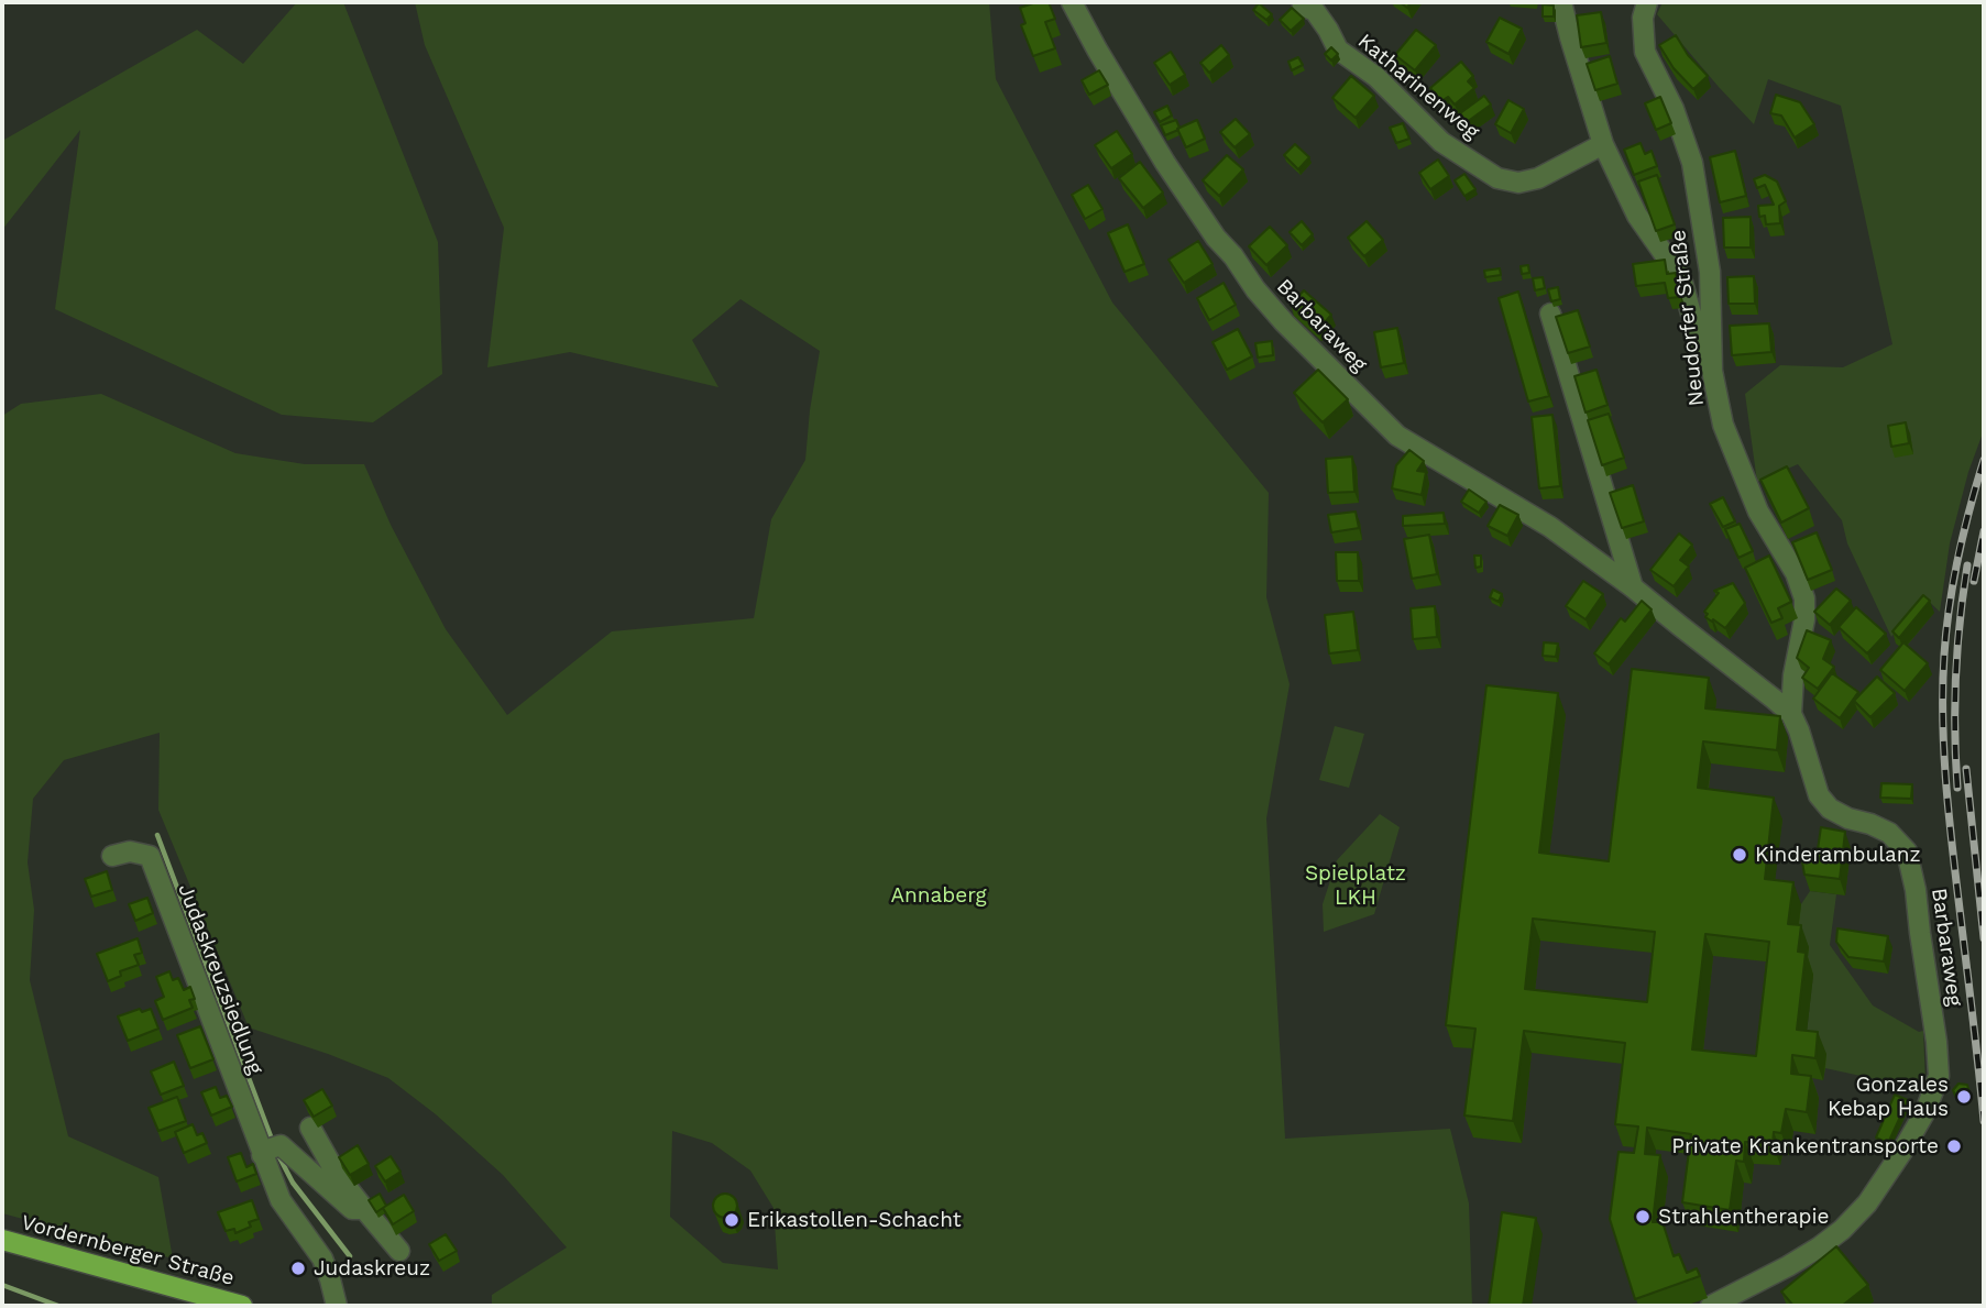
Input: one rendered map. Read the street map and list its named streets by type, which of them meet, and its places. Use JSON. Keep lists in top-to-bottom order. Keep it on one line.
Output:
{"streets":{"main road":["Vordernberger Straße"],"street":["Katharinenweg","Neudorfer Straße","Barbaraweg","Judaskreuzsiedlung"]},"crossings":[["Neudorfer Straße","Barbaraweg"]],"parks":["Spielplatz LKH","Annaberg"],"places":["Kinderambulanz","Gonzales Kebap Haus","Private Krankentransporte","Strahlentherapie","Erikastollen-Schacht","Judaskreuz"]}
